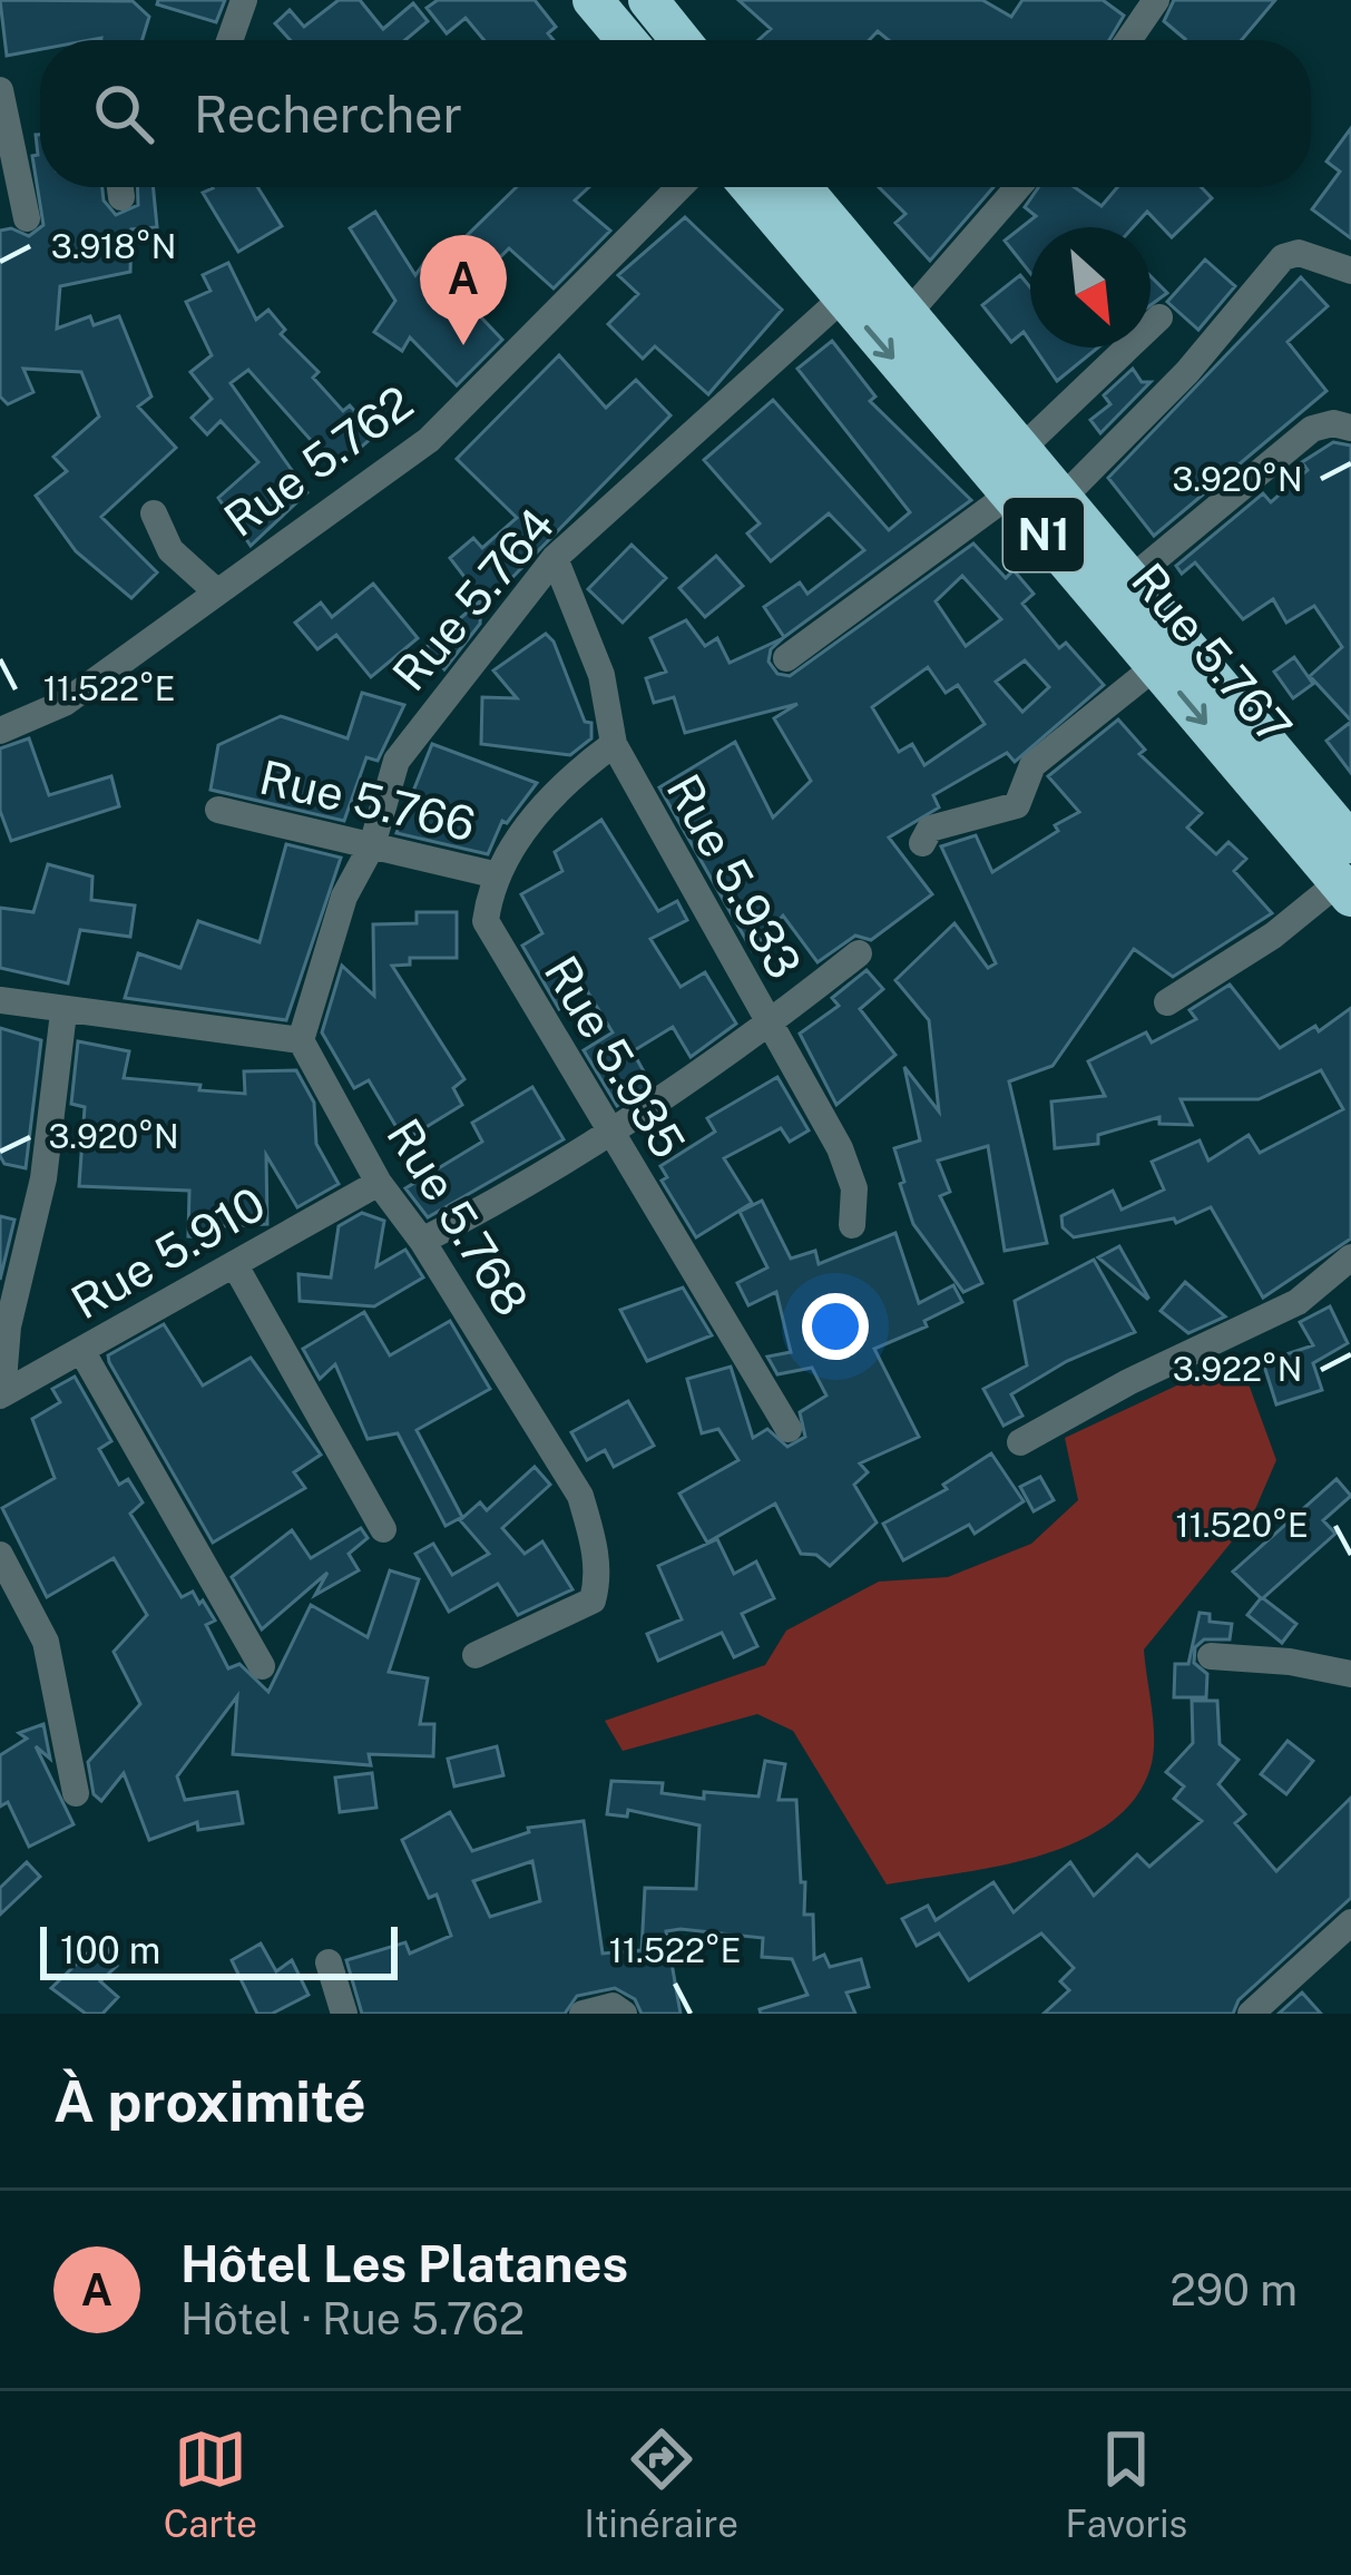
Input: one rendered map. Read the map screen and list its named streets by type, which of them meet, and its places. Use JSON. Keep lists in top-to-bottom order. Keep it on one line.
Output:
{"streets":{"highway":["N1","Rue 5.767"],"street":["Rue 5.762","Rue 5.764","Rue 5.766","Rue 5.933","Rue 5.935","Rue 5.768","Rue 5.910"]},"crossings":[["Rue 5.764","Rue 5.767"],["Rue 5.764","Rue 5.766"],["Rue 5.764","Rue 5.933"],["Rue 5.764","Rue 5.768"],["Rue 5.766","Rue 5.935"],["Rue 5.933","Rue 5.935"],["Rue 5.768","Rue 5.910"]],"scale_bar":"100 m","north":"bottom right","page":{"search":"Rechercher","pins":"A","scale":"100 m","heading":"À proximité","list":[{"mark":"A","name":"Hôtel Les Platanes","note":"Hôtel · Rue 5.762","value":"290 m"}],"nav":["Carte","Itinéraire","Favoris"]},"coordinates":["3.918°N","3.920°N","11.522°E","3.922°N","11.520°E"]}
